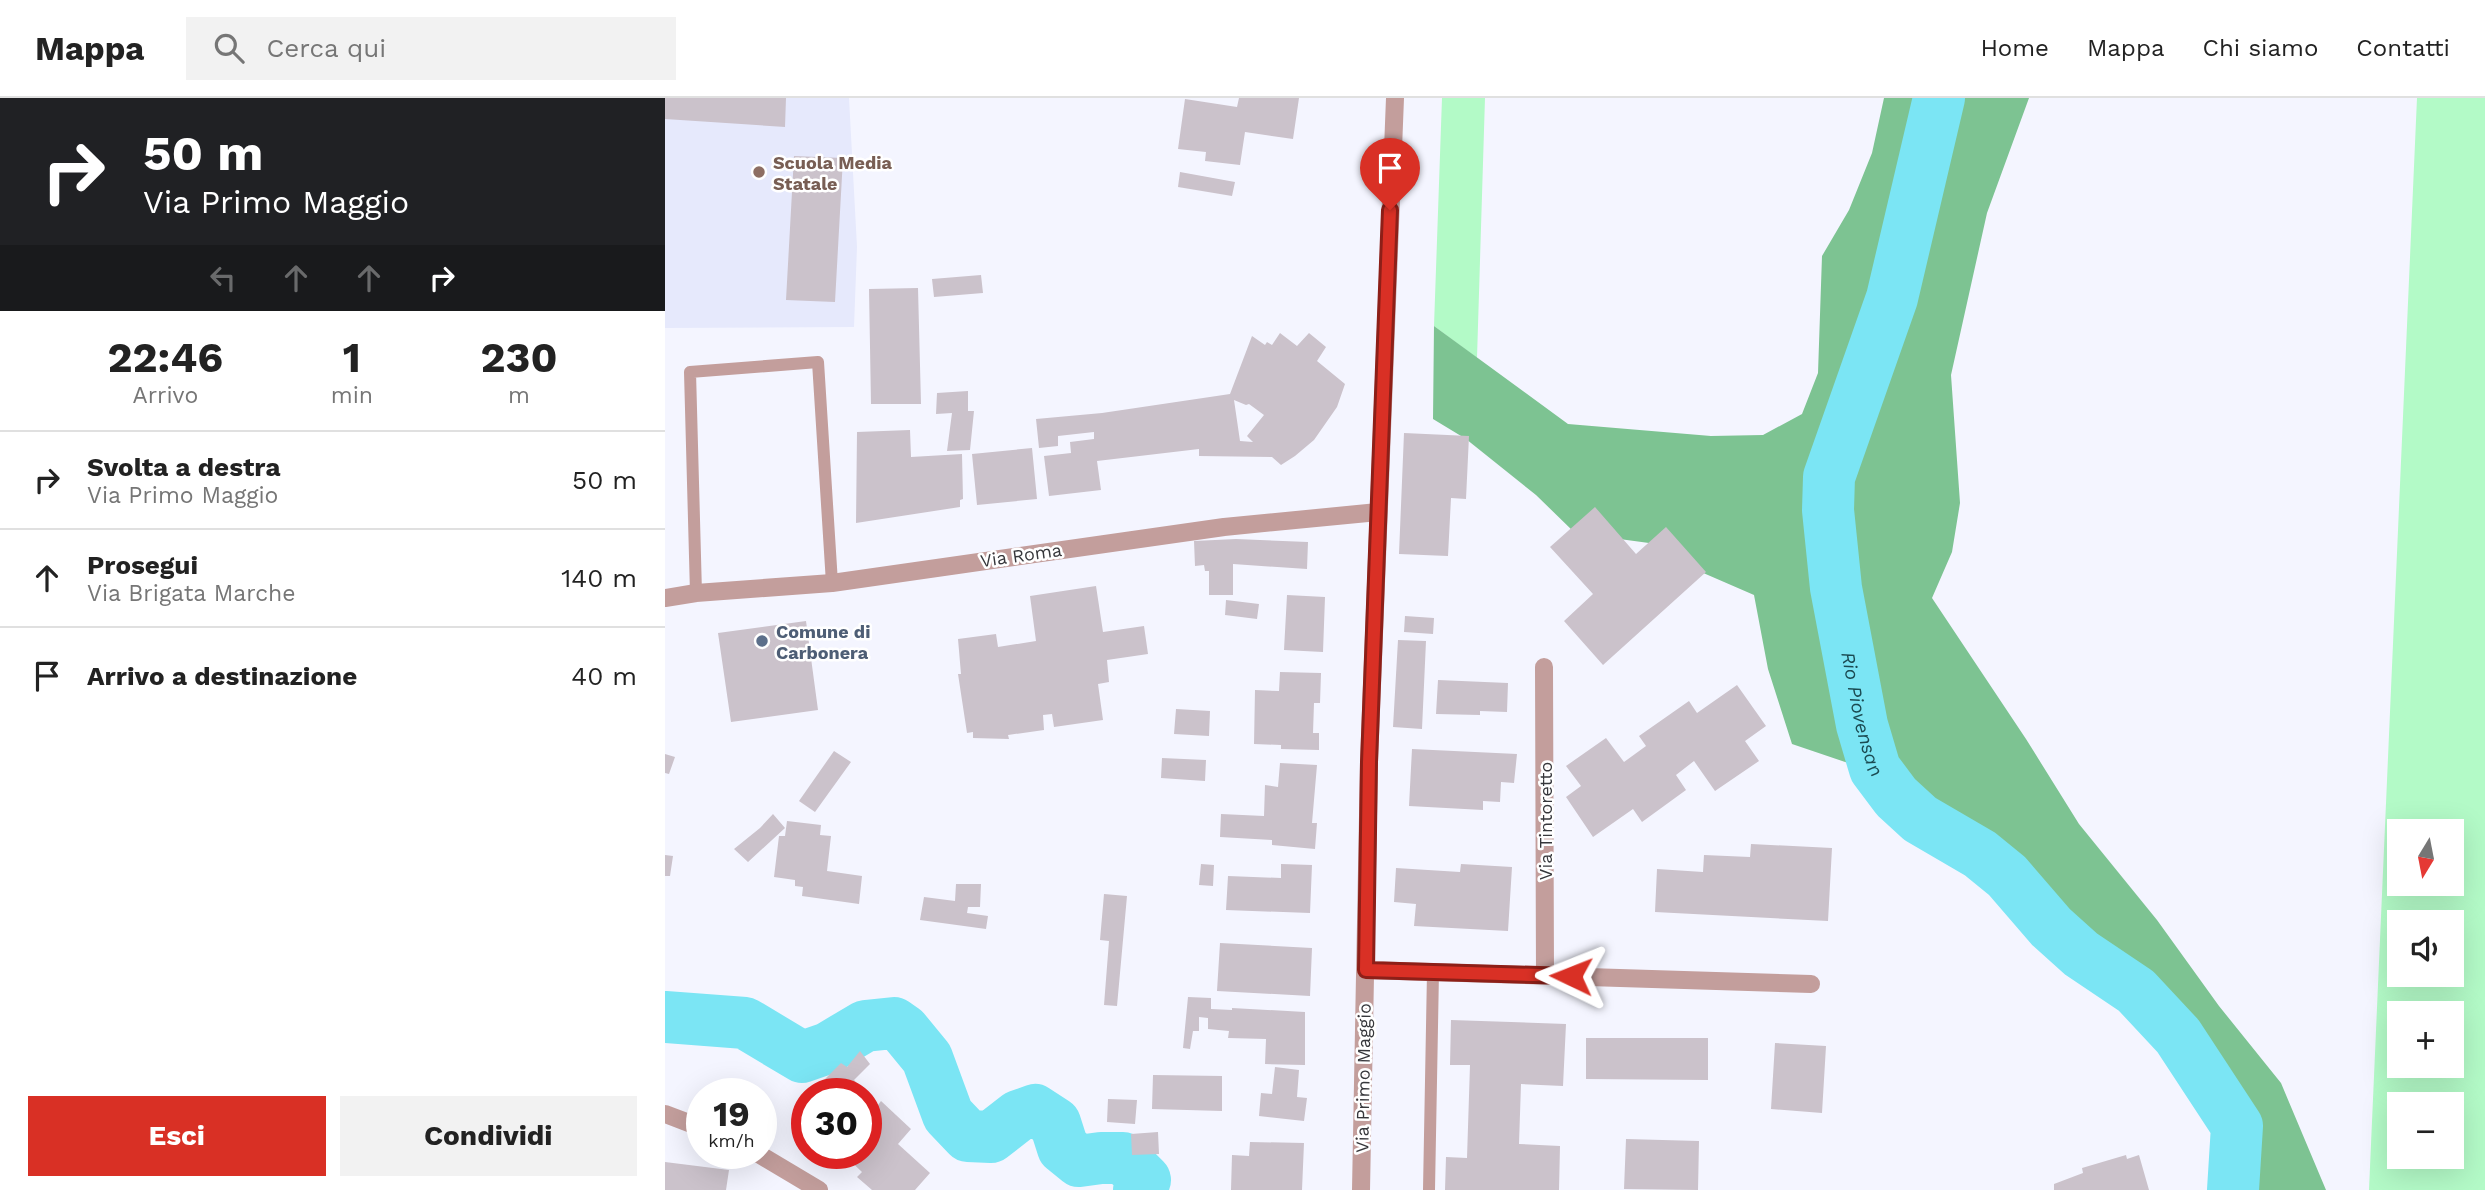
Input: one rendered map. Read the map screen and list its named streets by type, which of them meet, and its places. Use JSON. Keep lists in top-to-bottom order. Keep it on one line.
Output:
{"streets":{"street":["Via Roma","Via Tintoretto","Via Primo Maggio"]},"crossings":[["Via Roma","Via Primo Maggio"]],"water":["Rio Piovensan"],"places":["Scuola Media Statale","Comune di Carbonera"],"north":"bottom","page":{"header":"Mappa","search":"Cerca qui","nav":["Home","Mappa","Chi siamo","Contatti"],"turn":["50 m","Via Primo Maggio"],"eta":["22:46","Arrivo","1","min","230","m"],"list":[{"name":"Svolta a destra","note":"Via Primo Maggio","value":"50 m"},{"name":"Prosegui","note":"Via Brigata Marche","value":"140 m"},{"name":"Arrivo a destinazione","value":"40 m"}],"map_buttons":["+","−"],"speed":"19 km/h","limit":"30","buttons":["Esci","Condividi"]}}
